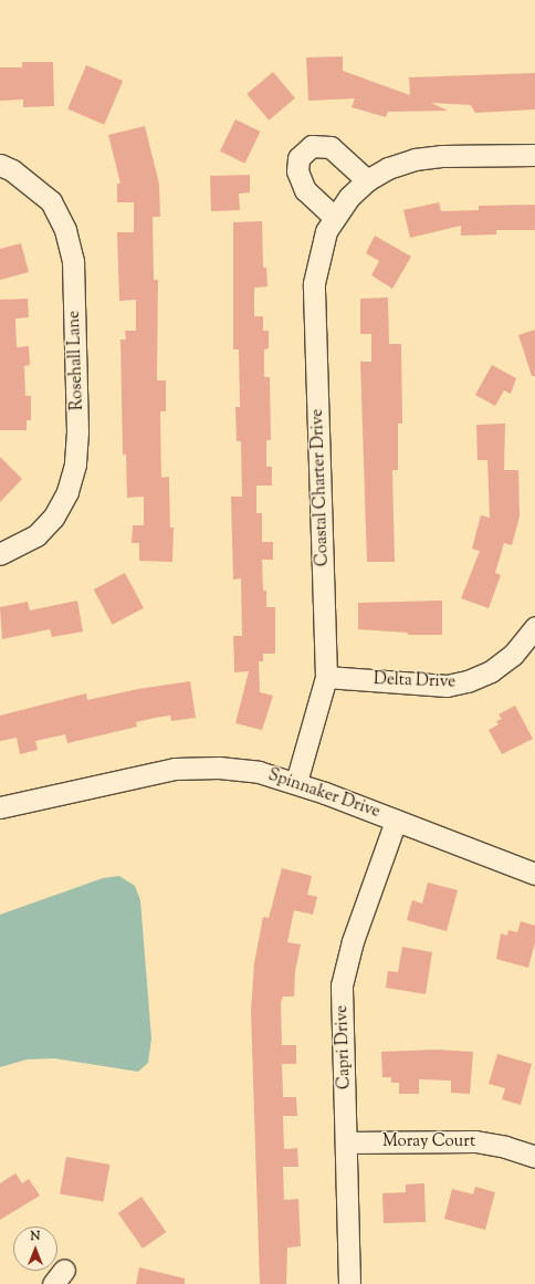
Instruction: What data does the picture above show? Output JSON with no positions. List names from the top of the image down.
{
  "streets": {
    "street": [
      "Rosehall Lane",
      "Coastal Charter Drive",
      "Delta Drive",
      "Spinnaker Drive",
      "Capri Drive",
      "Moray Court"
    ]
  },
  "crossings": [
    ["Coastal Charter Drive", "Delta Drive"],
    ["Coastal Charter Drive", "Spinnaker Drive"],
    ["Spinnaker Drive", "Capri Drive"],
    ["Capri Drive", "Moray Court"]
  ],
  "north": "top"
}
